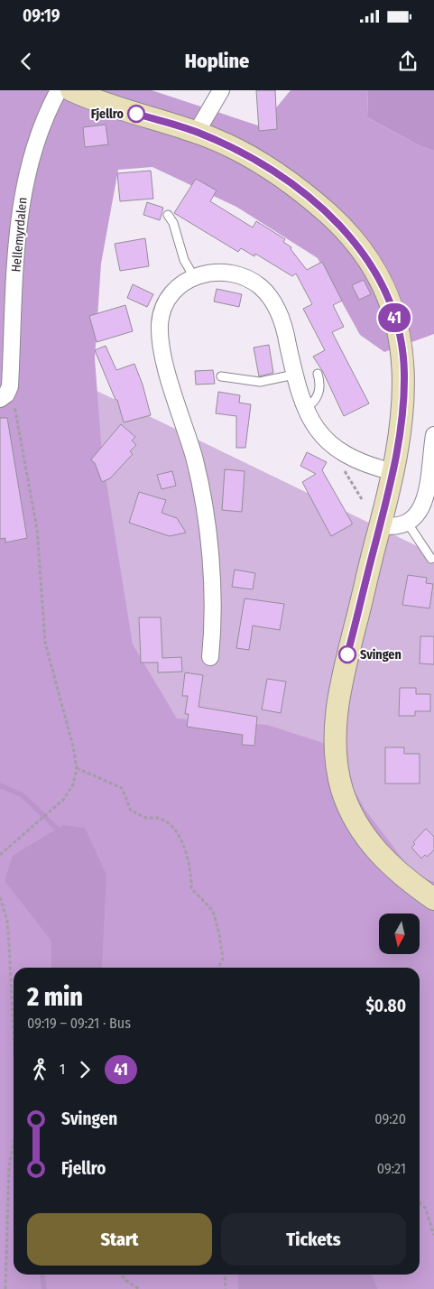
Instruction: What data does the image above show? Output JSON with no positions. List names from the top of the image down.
{
  "streets": {
    "street": ["Hellemyrdalen"]
  },
  "places": ["Fjellro", "Svingen"],
  "lines": ["bus line 41"],
  "north": "bottom",
  "page": {
    "status": "09:19",
    "header": "Hopline",
    "on_map": "41",
    "heading": ["2 min", "09:19 – 09:21 · Bus", "$0.80"],
    "legs": ["1", "41"],
    "list": [
      {
        "name": "Svingen",
        "value": "09:20"
      },
      {
        "name": "Fjellro",
        "value": "09:21"
      }
    ],
    "buttons": ["Start", "Tickets"]
  }
}
